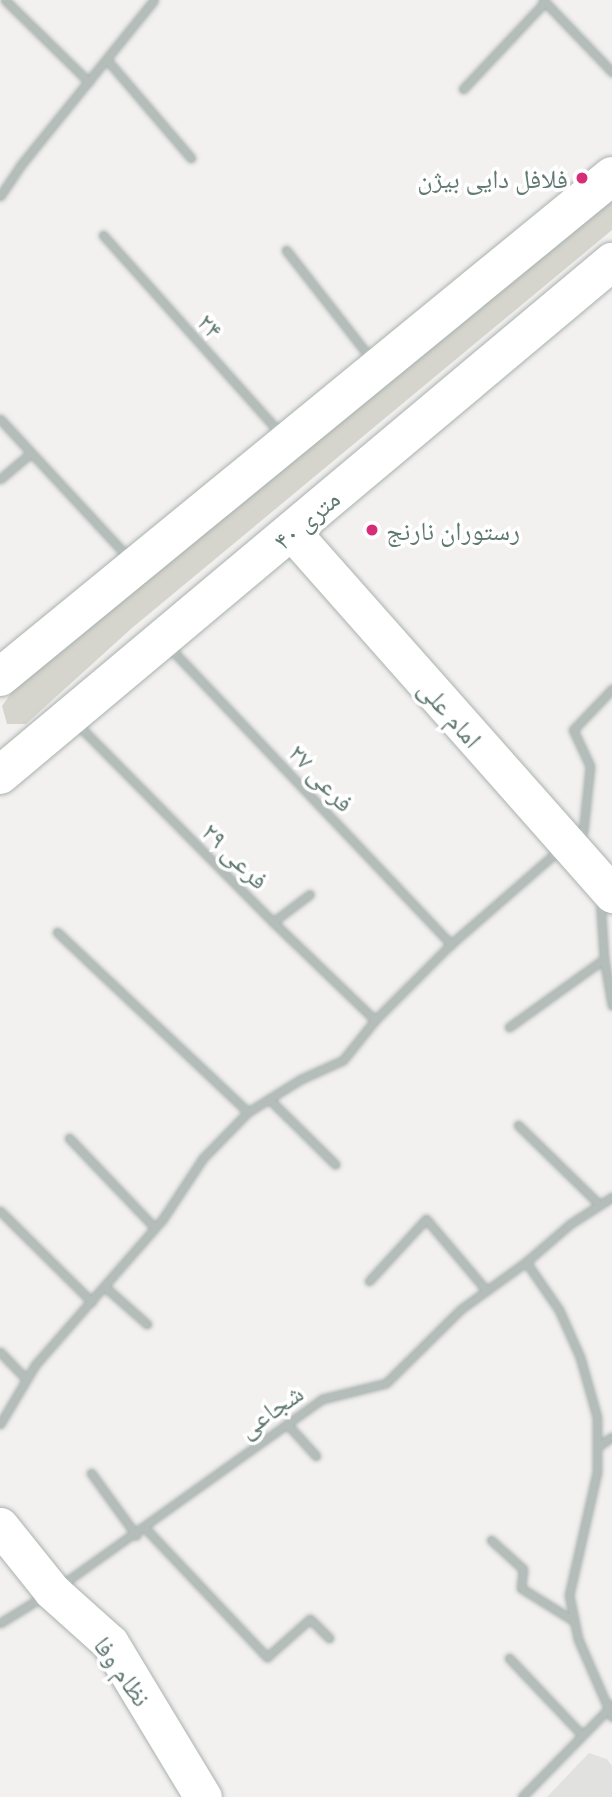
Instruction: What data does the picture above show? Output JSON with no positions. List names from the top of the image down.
{
  "streets": {
    "main road": ["۴۰ متری", "امام علی", "نظام وفا"],
    "street": [
      "۲۴",
      "فرعی ۲۷",
      "فرعی ۲۹",
      "شجاعی"
    ]
  },
  "crossings": [
    ["۴۰ متری", "امام علی"],
    ["۴۰ متری", "فرعی ۲۷"],
    ["۴۰ متری", "فرعی ۲۹"],
    ["شجاعی", "نظام وفا"]
  ],
  "places": ["فلافل دایی بیژن", "رستوران نارنج"]
}
